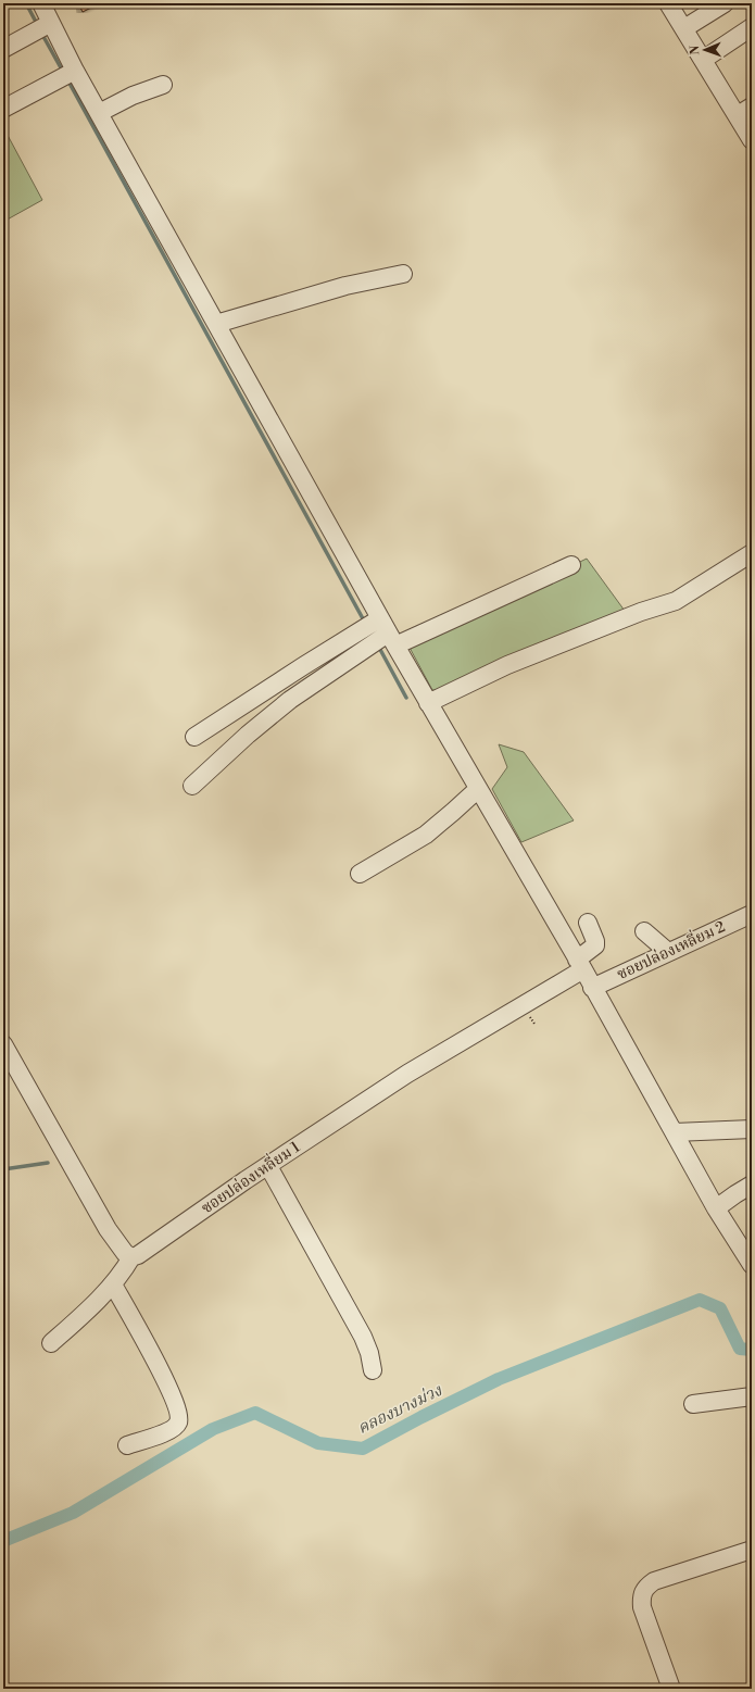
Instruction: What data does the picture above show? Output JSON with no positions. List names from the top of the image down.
{
  "streets": {
    "street": ["ซอยปล่องเหลี่ยม 2", "ซอยปล่องเหลี่ยม 1"]
  },
  "water": ["คลองบางม่วง"],
  "north": "left"
}
